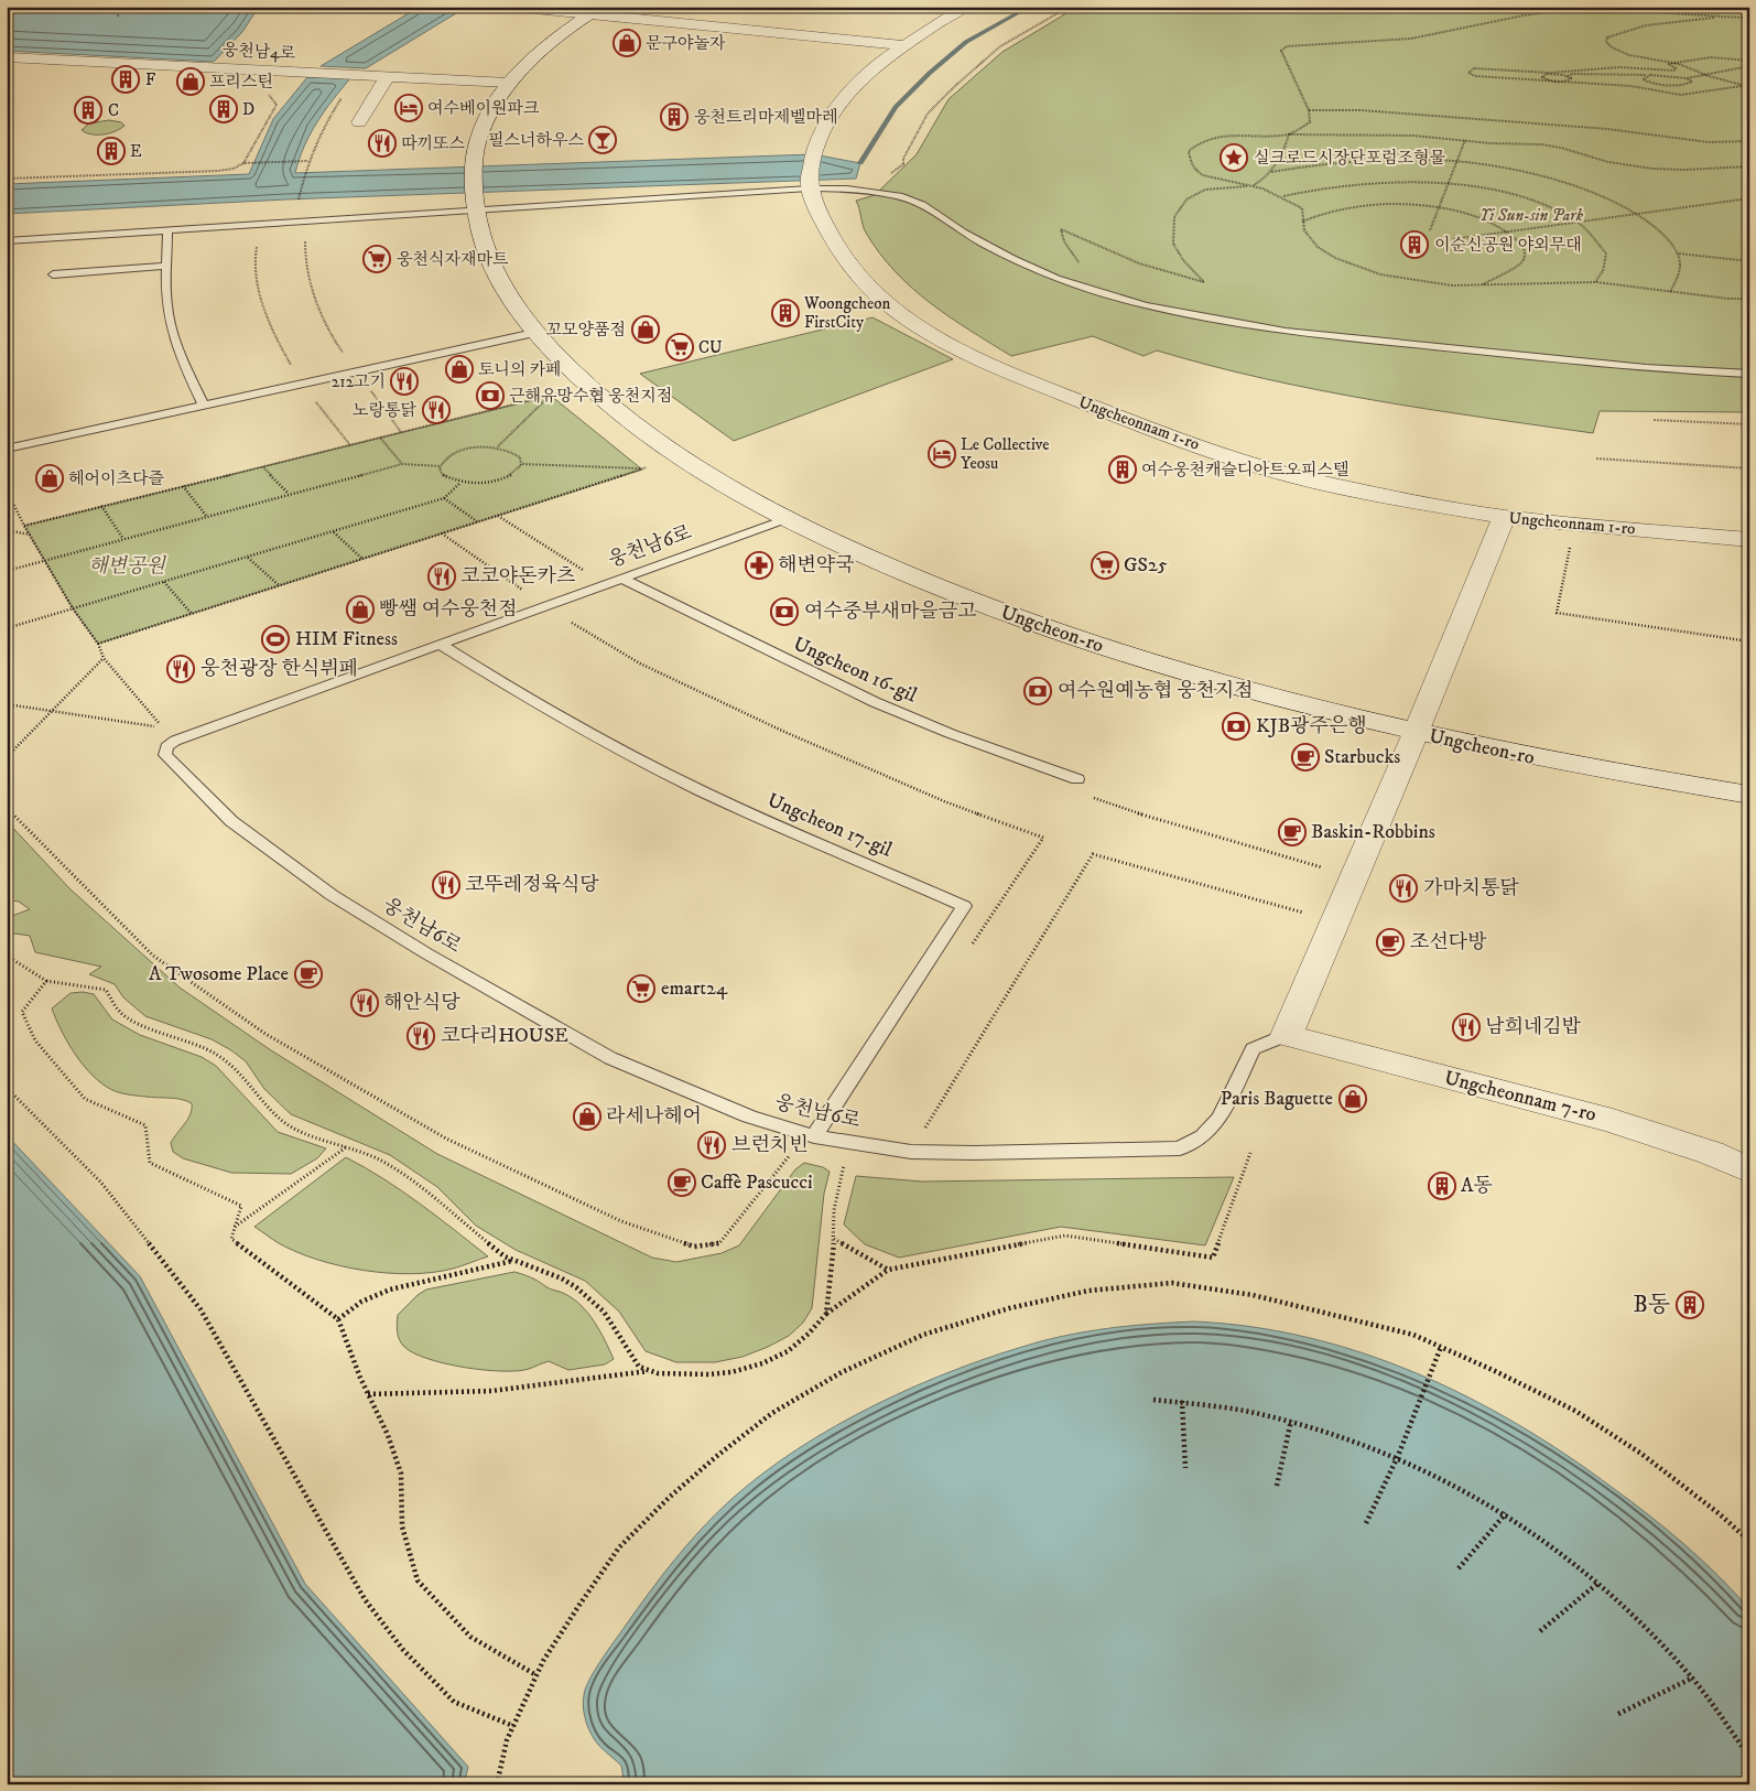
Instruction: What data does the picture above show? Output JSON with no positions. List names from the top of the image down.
{
  "streets": {
    "street": [
      "웅천남4로",
      "Ungcheonnam 1-ro",
      "Ungcheon-ro",
      "Ungcheonnam 7-ro"
    ],
    "lane": ["웅천남6로", "Ungcheon 16-gil", "Ungcheon 17-gil"]
  },
  "crossings": [
    ["웅천남4로", "Ungcheon-ro"],
    ["웅천남6로", "Ungcheon-ro"],
    ["웅천남6로", "Ungcheon 16-gil"],
    ["웅천남6로", "Ungcheon 17-gil"],
    ["웅천남6로", "Ungcheonnam 7-ro"]
  ],
  "parks": ["Yi Sun-sin Park", "해변공원"],
  "places": {
    "shop": [
      "문구야놀자",
      "프리스틴",
      "꼬모양품점",
      "토니의 카페",
      "헤어이츠다즐",
      "빵쌤 여수웅천점",
      "Paris Baguette",
      "라세나헤어"
    ],
    "building": [
      "F",
      "D",
      "C",
      "웅천트리마제벨마레",
      "E",
      "이순신공원 야외무대",
      "Woongcheon FirstCity",
      "여수웅천캐슬디아트오피스텔",
      "A동",
      "B동"
    ],
    "hotel": ["여수베이원파크", "Le Collective Yeosu"],
    "bar": ["필스너하우스"],
    "restaurant": [
      "따끼또스",
      "212고기",
      "노랑통닭",
      "코코야돈카츠",
      "웅천광장 한식뷔페",
      "코뚜레정육식당",
      "가마치통닭",
      "해안식당",
      "남희네김밥",
      "코다리HOUSE",
      "브런치빈"
    ],
    "place": ["실크로드시장단포럼조형물"],
    "supermarket": [
      "웅천식자재마트",
      "CU",
      "GS25",
      "emart24"
    ],
    "bank": [
      "근해유망수협 웅천지점",
      "여수중부새마을금고",
      "여수원예농협 웅천지점",
      "KJB광주은행"
    ],
    "pharmacy": ["해변약국"],
    "sports": ["HIM Fitness"],
    "cafe": [
      "Starbucks",
      "Baskin-Robbins",
      "조선다방",
      "A Twosome Place",
      "Caffè Pascucci"
    ]
  }
}
